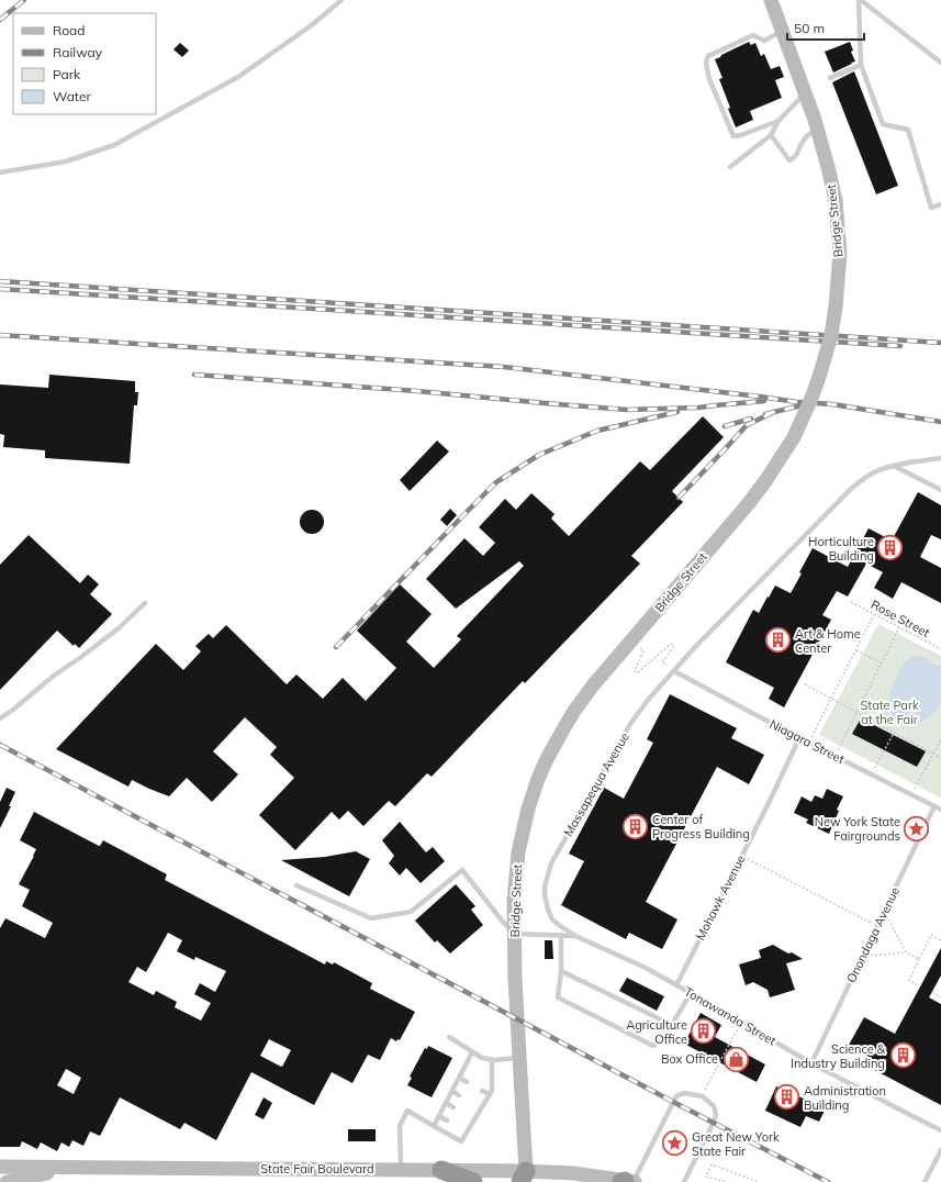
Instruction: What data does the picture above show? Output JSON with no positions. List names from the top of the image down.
{
  "streets": {
    "main road": ["Bridge Street", "State Fair Boulevard"],
    "lane": [
      "Niagara Street",
      "Massapequa Avenue",
      "Mohawk Avenue",
      "Onondaga Avenue",
      "Tonawanda Street"
    ],
    "path": ["Rose Street"]
  },
  "crossings": [
    ["Bridge Street", "State Fair Boulevard"],
    ["Niagara Street", "Massapequa Avenue"],
    ["Niagara Street", "Mohawk Avenue"],
    ["Niagara Street", "Onondaga Avenue"],
    ["Massapequa Avenue", "Tonawanda Street"],
    ["Mohawk Avenue", "Tonawanda Street"],
    ["Onondaga Avenue", "Tonawanda Street"]
  ],
  "parks": ["State Park at the Fair"],
  "places": {
    "building": [
      "Horticulture Building",
      "Art & Home Center",
      "Center of Progress Building",
      "Agriculture Office",
      "Science & Industry Building",
      "Administration Building"
    ],
    "place": ["New York State Fairgrounds", "Great New York State Fair"],
    "shop": ["Box Office"]
  },
  "legend": [
    "Road",
    "Railway",
    "Park",
    "Water"
  ],
  "scale_bar": "50 m"
}
